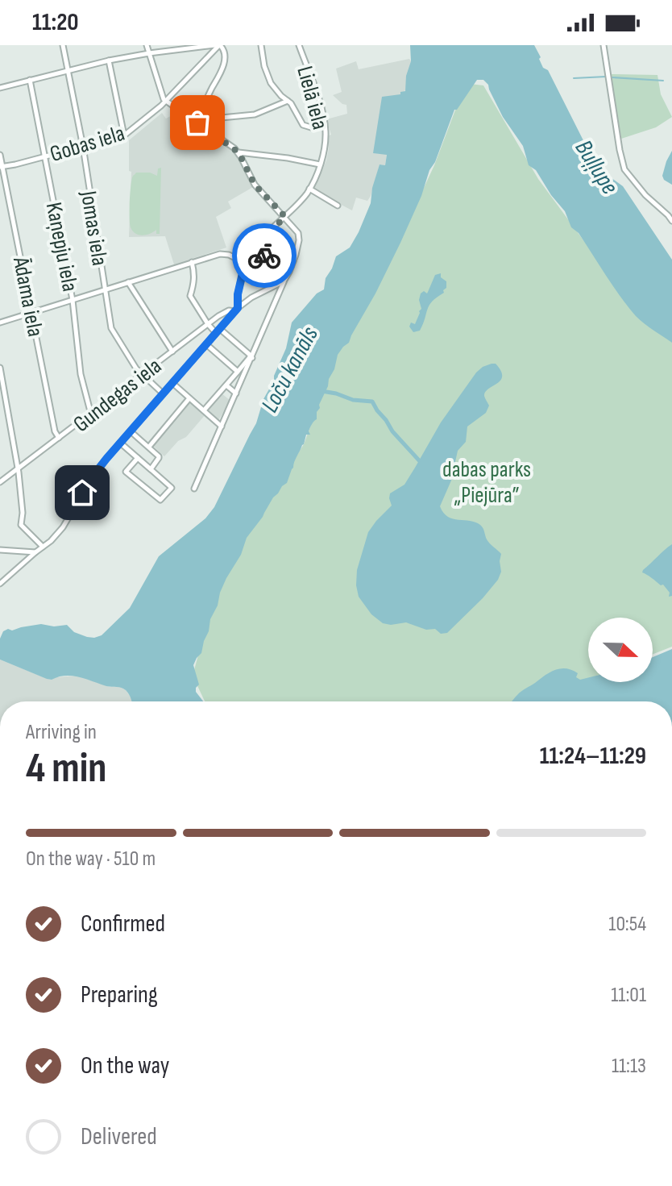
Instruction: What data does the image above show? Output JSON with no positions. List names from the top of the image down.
{
  "streets": {
    "street": [
      "Lielā iela",
      "Gobas iela",
      "Jomas iela",
      "Kaņepju iela",
      "Ādama iela",
      "Gundegas iela"
    ]
  },
  "crossings": [
    ["Gobas iela", "Jomas iela"],
    ["Gobas iela", "Kaņepju iela"],
    ["Gobas iela", "Ādama iela"],
    ["Jomas iela", "Gundegas iela"],
    ["Kaņepju iela", "Gundegas iela"],
    ["Ādama iela", "Gundegas iela"]
  ],
  "water": ["Buļļupe", "Loču kanāls"],
  "parks": ["dabas parks „Piejūra”"],
  "north": "right",
  "page": {
    "status": "11:20",
    "heading": ["4 min", "Arriving in", "11:24–11:29"],
    "bar": "On the way · 510 m",
    "list": [
      ["Confirmed", "10:54"],
      ["Preparing", "11:01"],
      ["On the way", "11:13"],
      "Delivered"
    ]
  }
}
